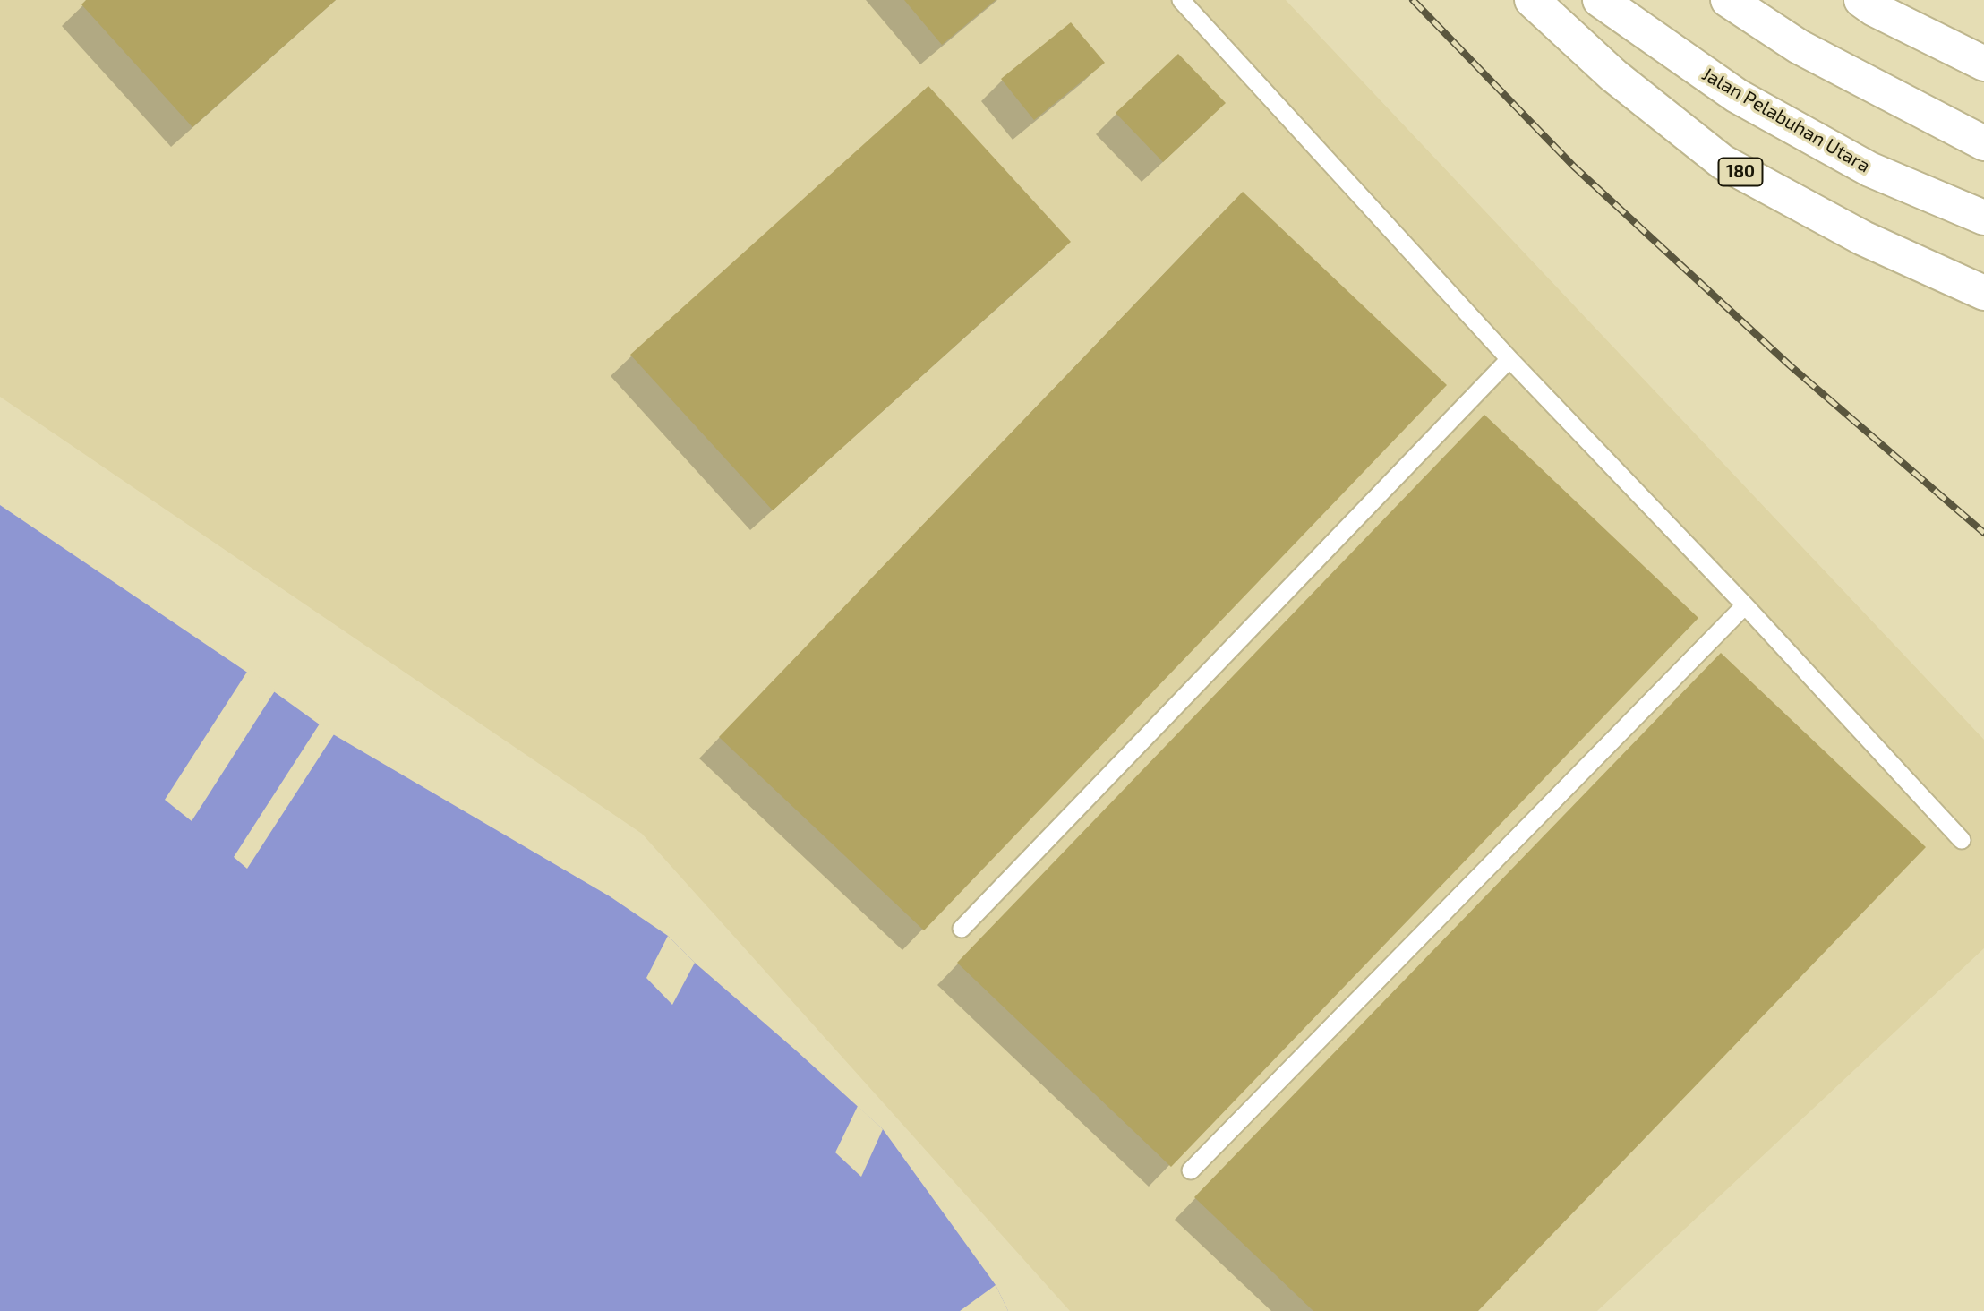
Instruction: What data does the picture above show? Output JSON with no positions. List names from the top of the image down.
{
  "streets": {
    "main road": ["Jalan Pelabuhan Utara", "180"]
  }
}
